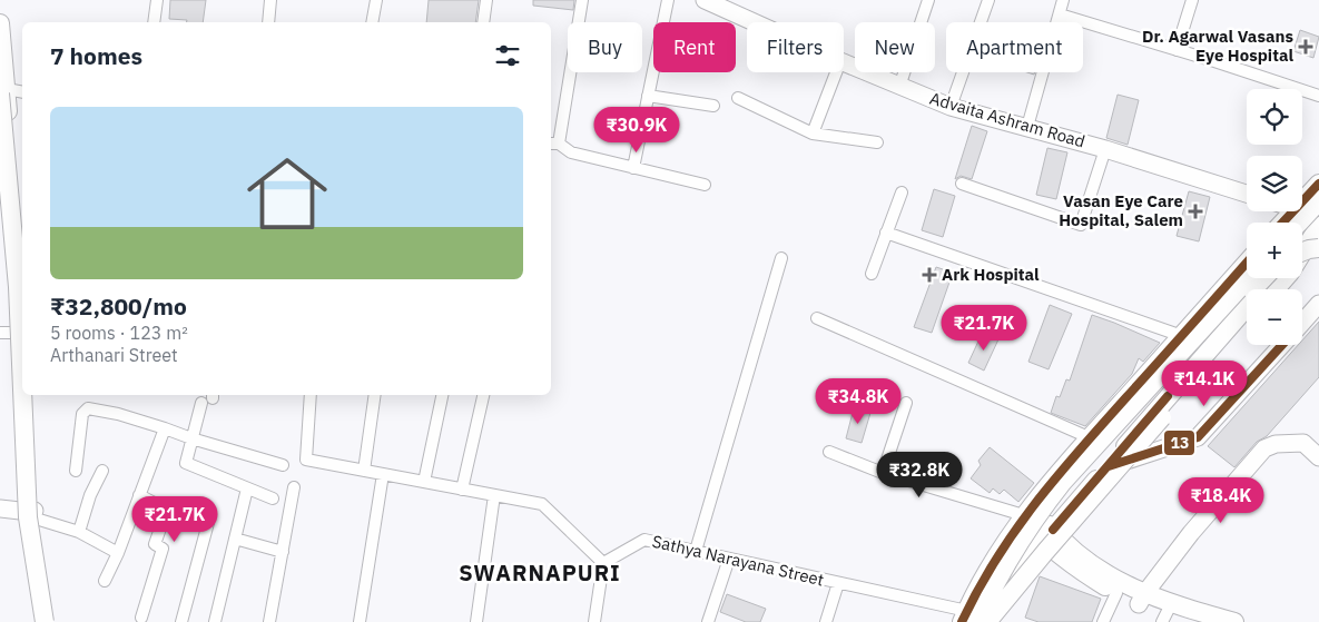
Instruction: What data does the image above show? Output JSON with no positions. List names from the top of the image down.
{
  "streets": {
    "street": ["Advaita Ashram Road", "Sathya Narayana Street"]
  },
  "districts": ["SWARNAPURI"],
  "places": {
    "health": ["Dr. Agarwal Vasans Eye Hospital", "Vasan Eye Care Hospital, Salem", "Ark Hospital"]
  },
  "lines": ["transit line 13"],
  "page": {
    "chip": [
      "Buy",
      "Rent",
      "Filters",
      "New",
      "Apartment"
    ],
    "heading": "7 homes",
    "map_buttons": ["+", "−"],
    "list": [
      {
        "name": "₹32,800/mo",
        "note": "5 rooms · 123 m² · Arthanari Street"
      }
    ],
    "price": [
      "₹30.9K",
      "₹21.7K",
      "₹14.1K",
      "₹34.8K",
      "₹32.8K",
      "₹18.4K",
      "₹21.7K"
    ]
  }
}
